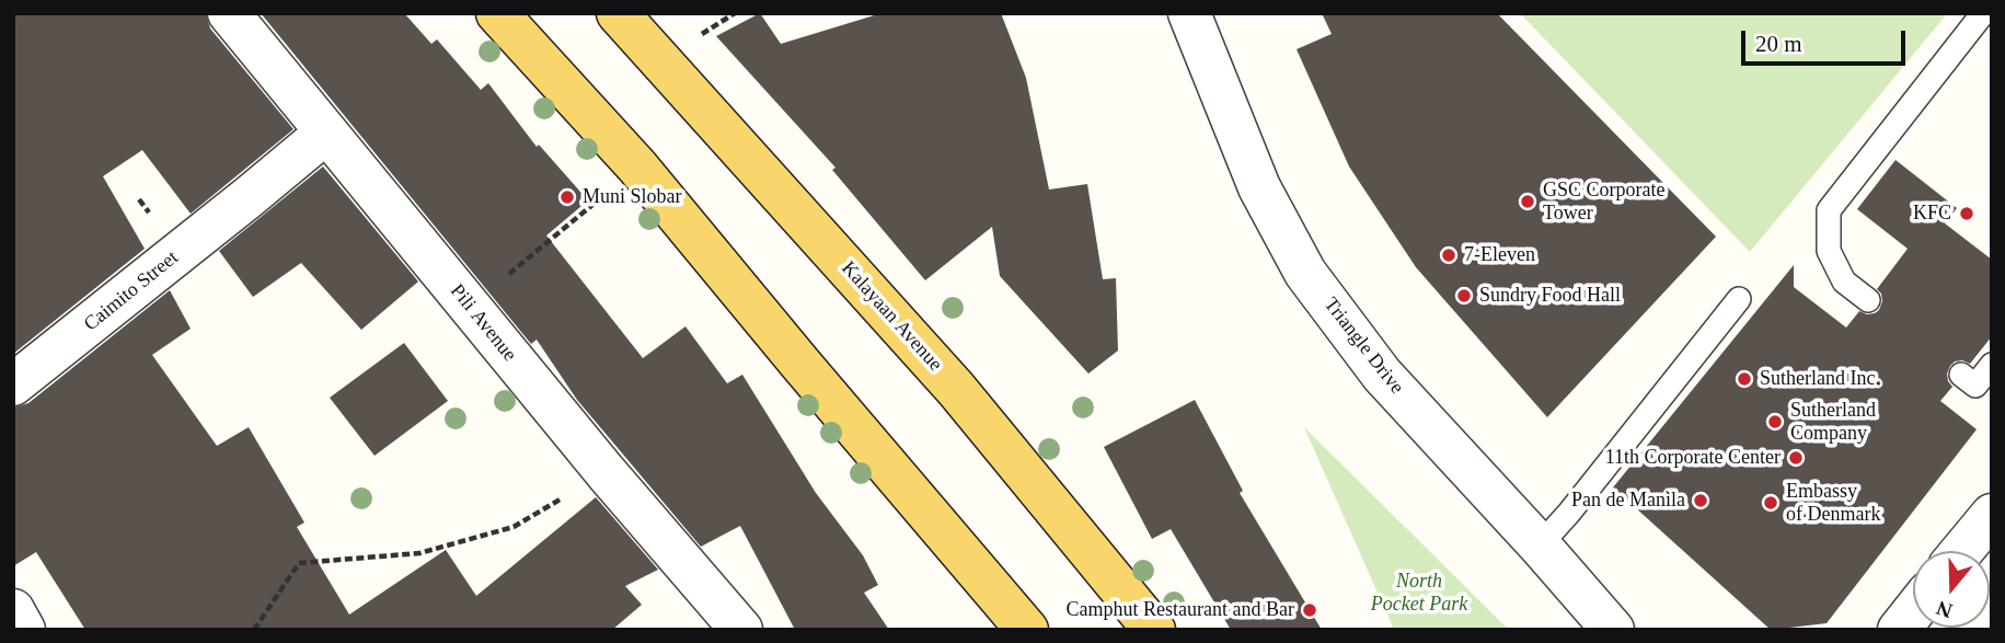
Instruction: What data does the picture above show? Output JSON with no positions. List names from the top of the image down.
{
  "streets": {
    "main road": ["Kalayaan Avenue"],
    "street": ["Caimito Street", "Pili Avenue", "Triangle Drive"]
  },
  "crossings": [
    ["Caimito Street", "Pili Avenue"]
  ],
  "parks": ["North Pocket Park"],
  "places": [
    "Muni Slobar",
    "GSC Corporate Tower",
    "KFC",
    "7-Eleven",
    "Sundry Food Hall",
    "Sutherland Inc.",
    "Sutherland Company",
    "11th Corporate Center",
    "Pan de Manila",
    "Embassy of Denmark",
    "Camphut Restaurant and Bar"
  ],
  "scale_bar": "20 m",
  "north": "bottom"
}
